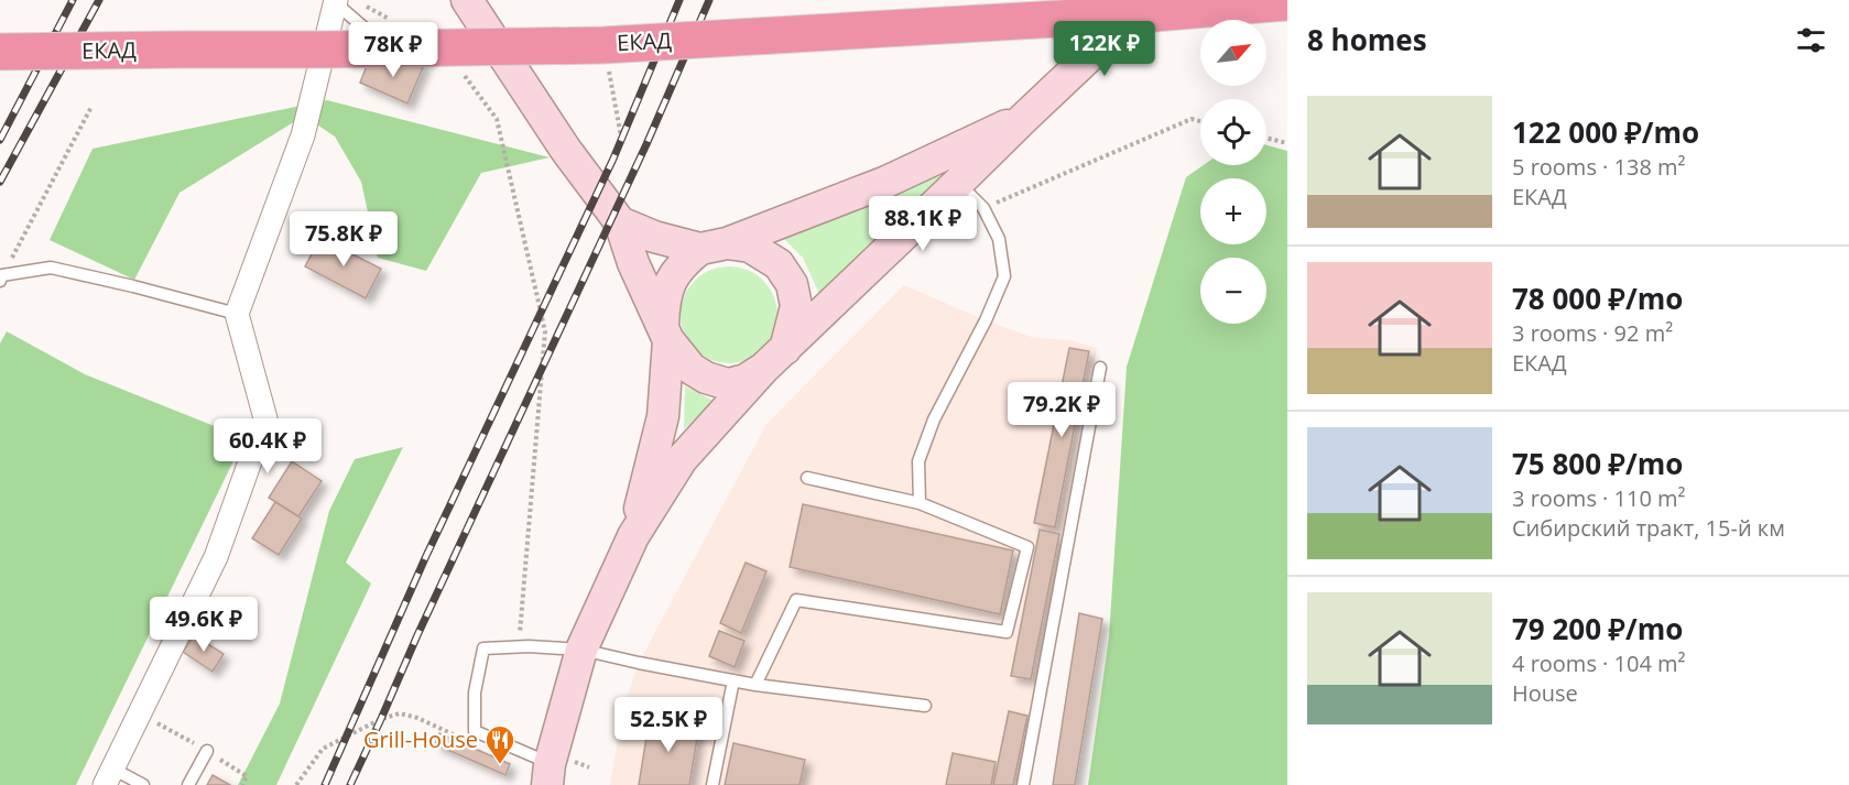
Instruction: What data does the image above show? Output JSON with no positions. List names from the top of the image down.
{
  "streets": {
    "highway": ["ЕКАД"]
  },
  "places": {
    "restaurant": ["Grill-House"]
  },
  "north": "top right",
  "page": {
    "heading": "8 homes",
    "map_buttons": ["+", "−"],
    "price": [
      "122K ₽",
      "78K ₽",
      "88.1K ₽",
      "75.8K ₽",
      "79.2K ₽",
      "60.4K ₽",
      "49.6K ₽",
      "52.5K ₽"
    ],
    "list": [
      {
        "name": "122 000 ₽/mo",
        "note": "5 rooms · 138 m² · ЕКАД"
      },
      {
        "name": "78 000 ₽/mo",
        "note": "3 rooms · 92 m² · ЕКАД"
      },
      {
        "name": "75 800 ₽/mo",
        "note": "3 rooms · 110 m² · Сибирский тракт, 15-й км"
      },
      {
        "name": "79 200 ₽/mo",
        "note": "4 rooms · 104 m² · House"
      }
    ]
  }
}
